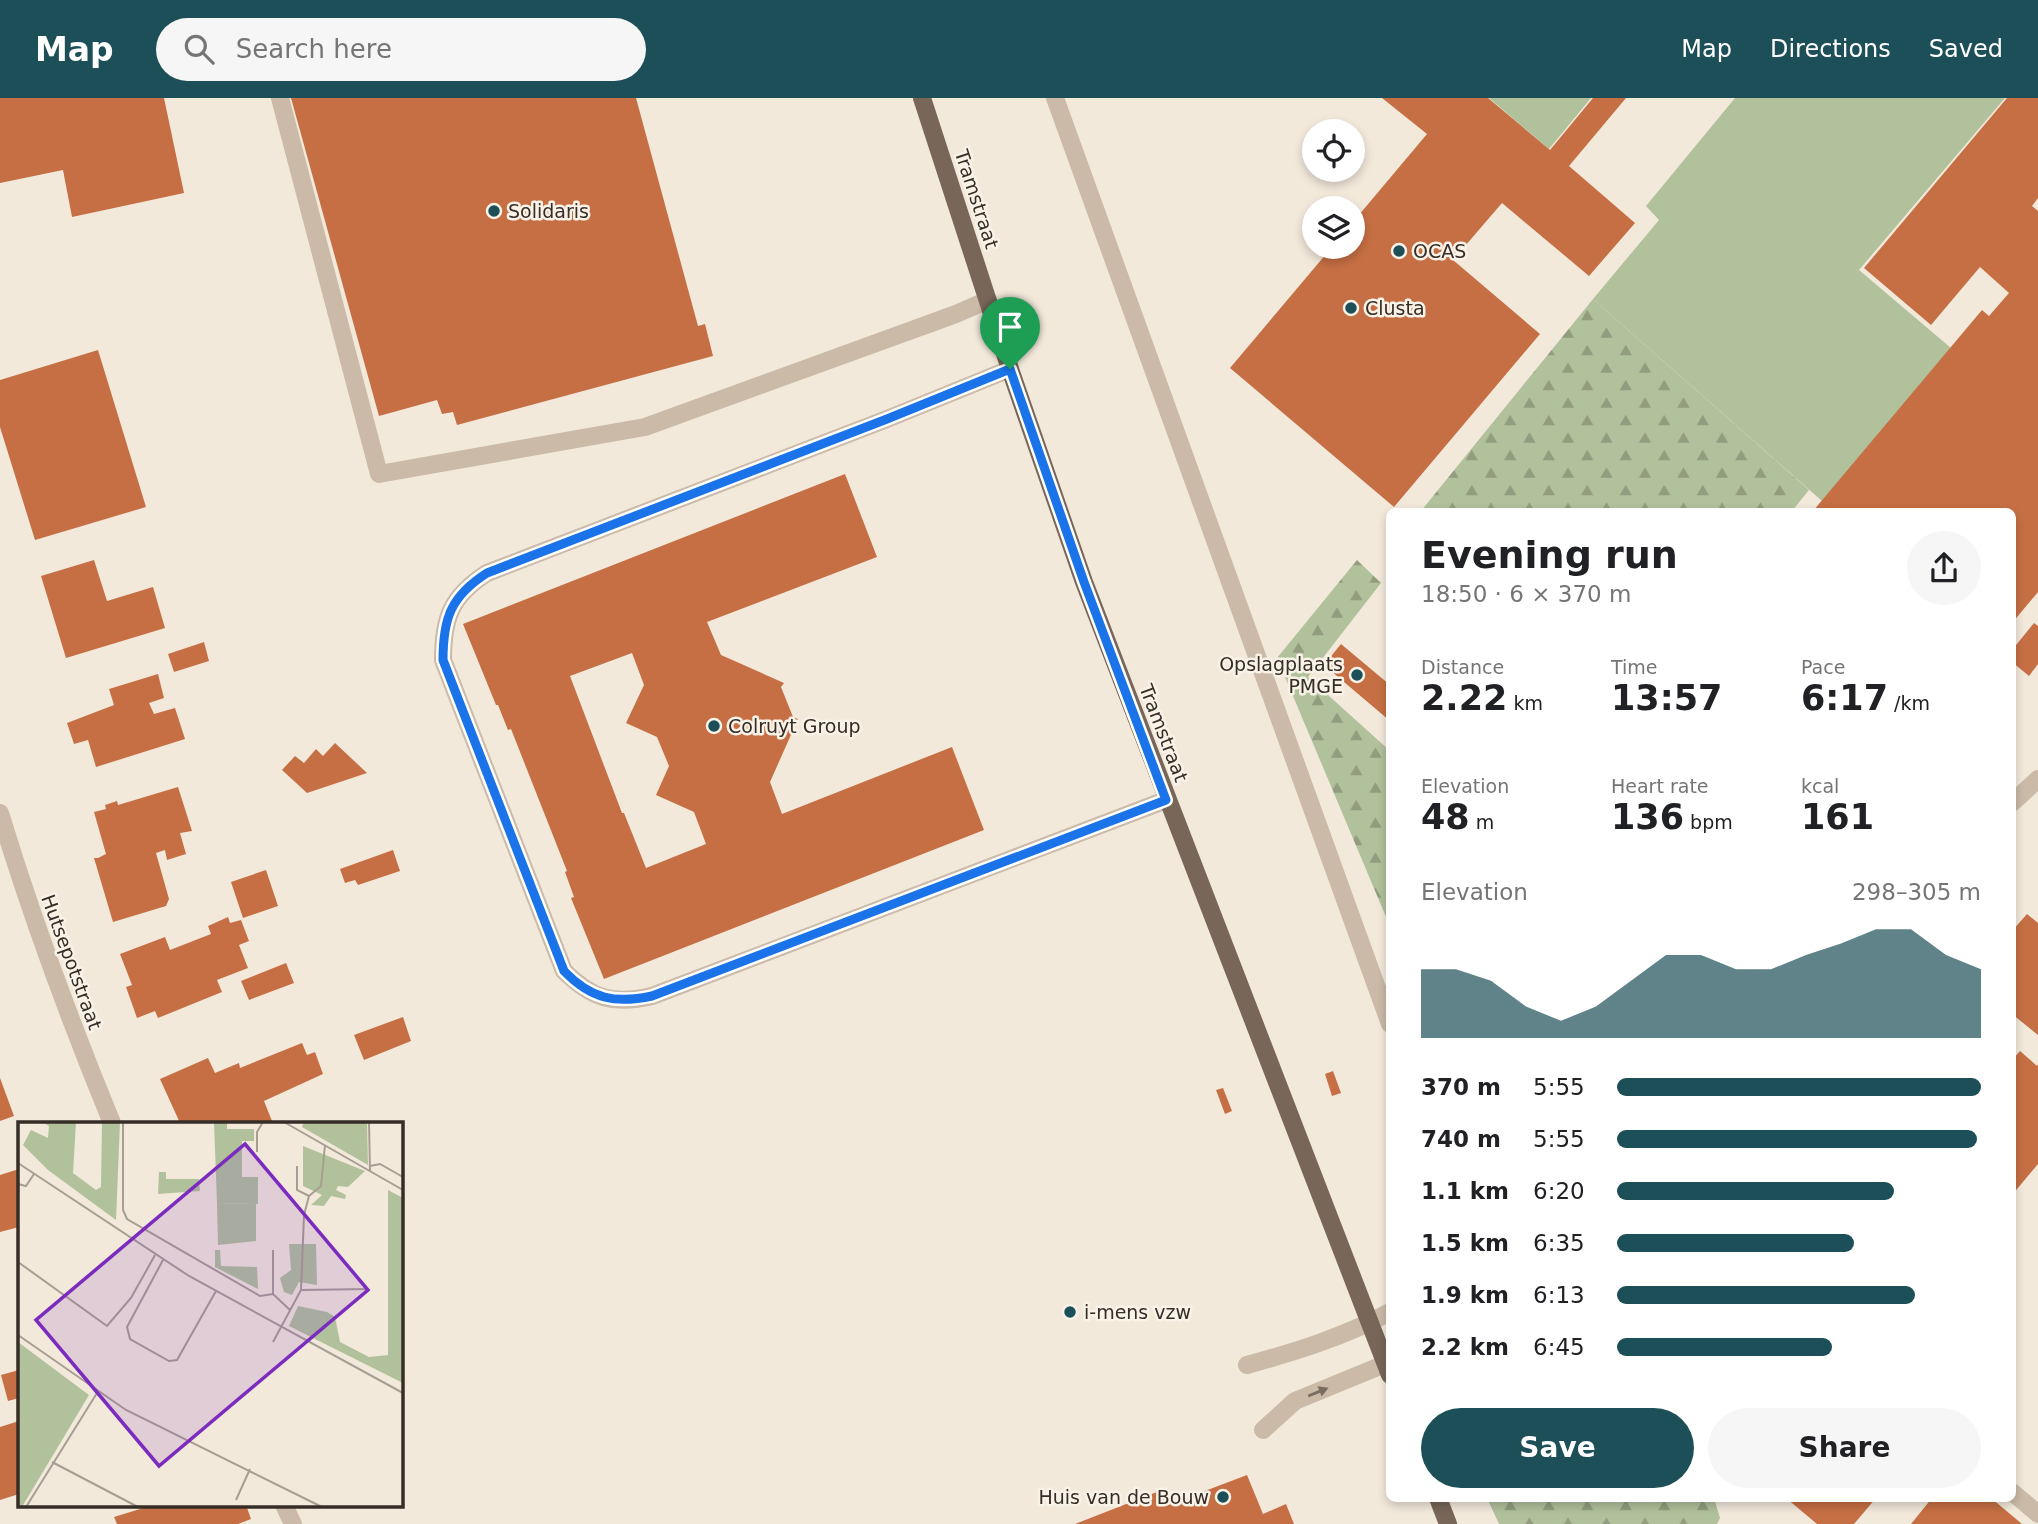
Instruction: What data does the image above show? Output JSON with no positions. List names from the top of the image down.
{
  "streets": {
    "main road": ["Tramstraat"],
    "street": ["Hutsepotstraat"]
  },
  "places": [
    "Solidaris",
    "OCAS",
    "Clusta",
    "Opslagplaats PMGE",
    "Colruyt Group",
    "i-mens vzw",
    "Huis van de Bouw"
  ],
  "page": {
    "header": "Map",
    "search": "Search here",
    "nav": ["Map", "Directions", "Saved"],
    "heading": ["Evening run", "18:50 · 6 × 370 m"],
    "stats": [
      ["Distance", "2.22 km"],
      ["Time", "13:57"],
      ["Pace", "6:17 /km"],
      ["Elevation", "48 m"],
      ["Heart rate", "136 bpm"],
      ["kcal", "161"]
    ],
    "chart": ["Elevation", "298–305 m"],
    "list": [
      {
        "name": "370 m",
        "note": "5:55"
      },
      {
        "name": "740 m",
        "note": "5:55"
      },
      {
        "name": "1.1 km",
        "note": "6:20"
      },
      {
        "name": "1.5 km",
        "note": "6:35"
      },
      {
        "name": "1.9 km",
        "note": "6:13"
      },
      {
        "name": "2.2 km",
        "note": "6:45"
      }
    ],
    "buttons": ["Save", "Share"]
  }
}
